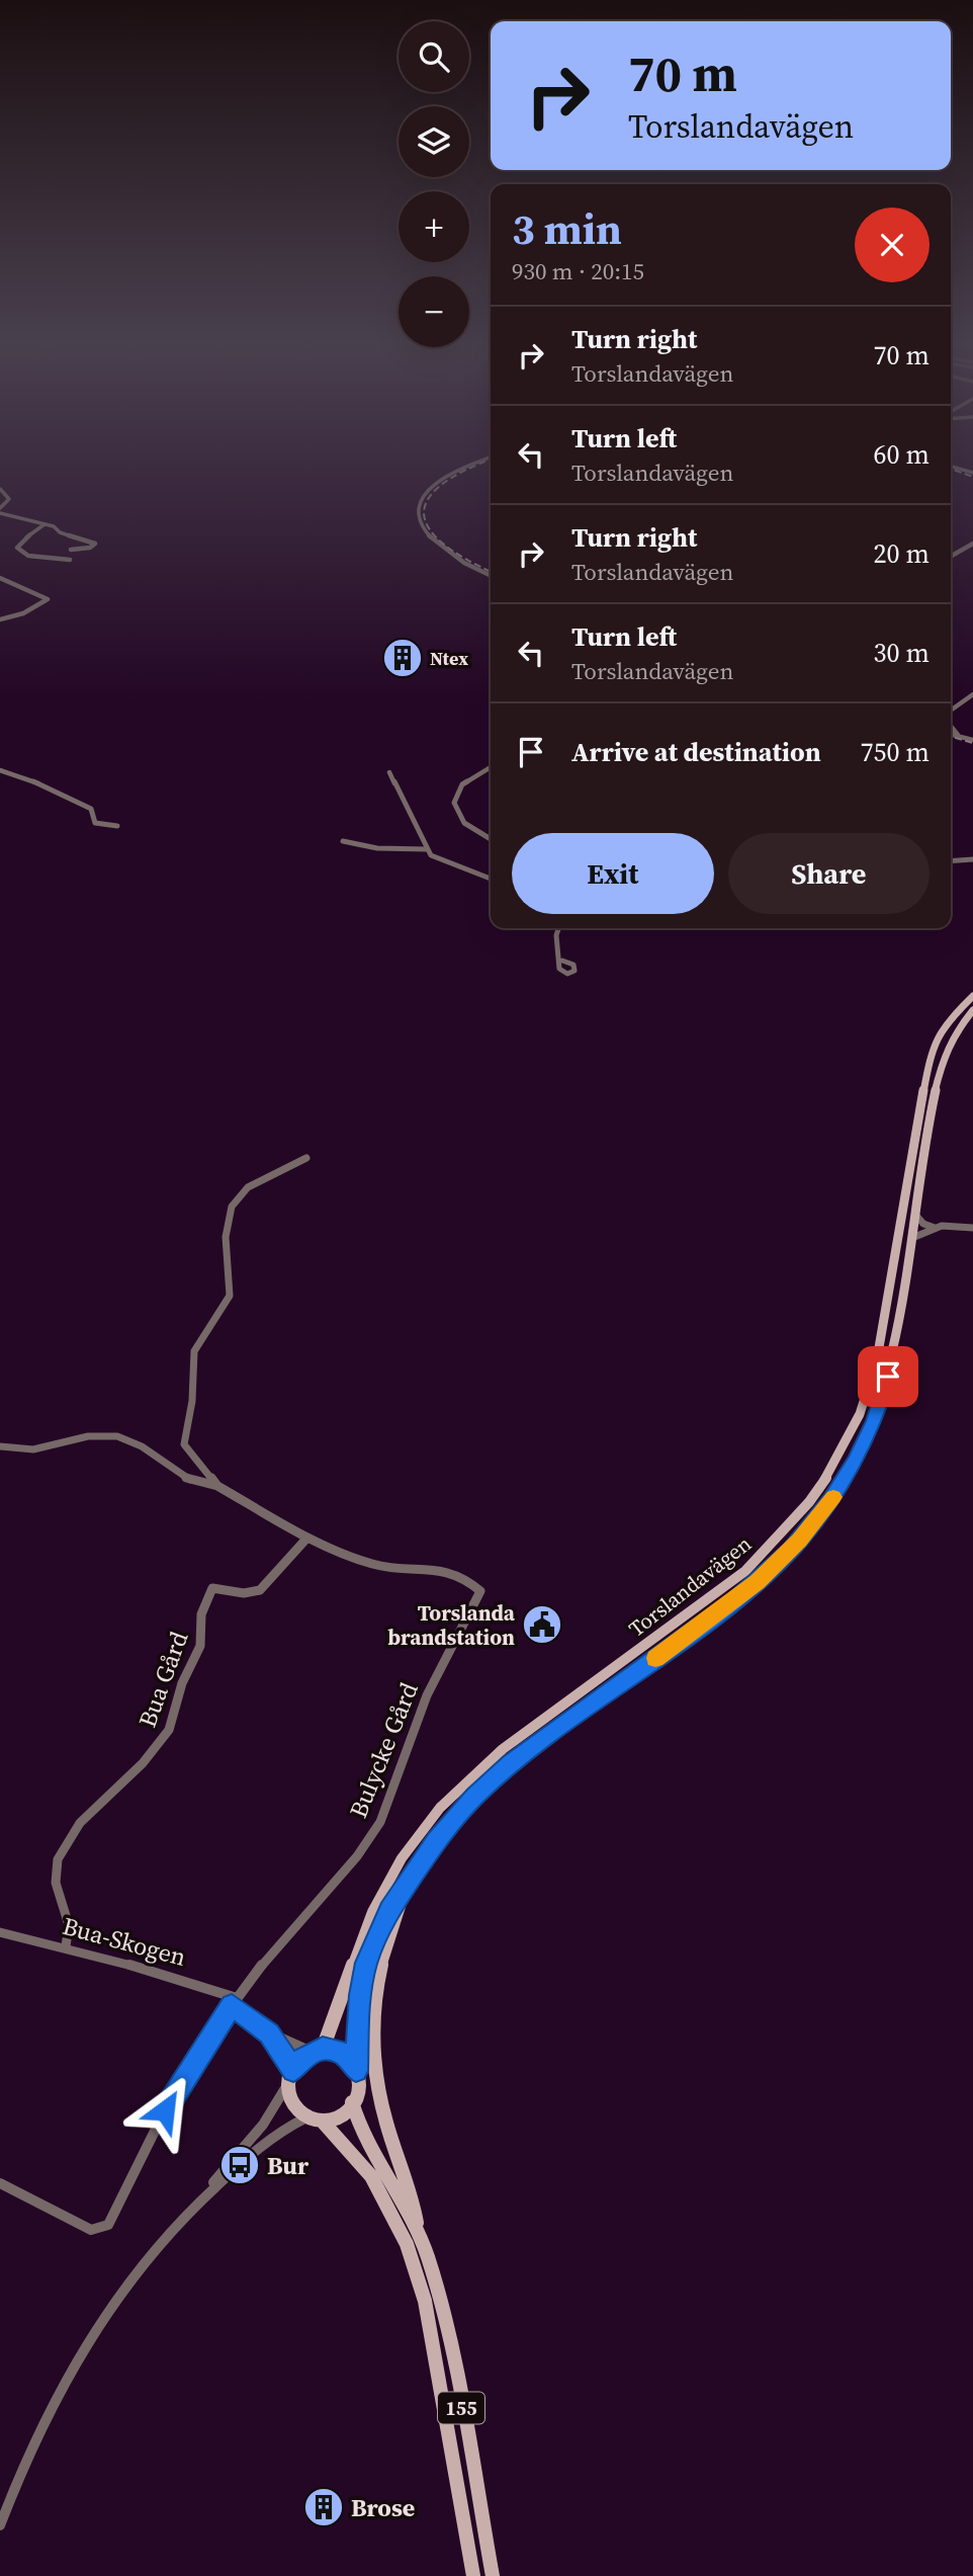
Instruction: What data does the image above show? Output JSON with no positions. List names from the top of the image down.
{
  "streets": {
    "main road": ["Torslandavägen", "155"],
    "street": ["Bua Gård", "Bulycke Gård", "Bua-Skogen"]
  },
  "crossings": [
    ["Torslandavägen", "155"],
    ["Bua Gård", "Bulycke Gård"],
    ["Bua Gård", "Bua-Skogen"],
    ["Bulycke Gård", "Bua-Skogen"]
  ],
  "places": {
    "building": ["Ntex", "Brose"],
    "public building": ["Torslanda brandstation"],
    "bus stop": ["Bur"]
  },
  "page": {
    "map_buttons": ["+", "−"],
    "turn": ["70 m", "Torslandavägen"],
    "heading": ["3 min", "930 m · 20:15"],
    "list": [
      {
        "name": "Turn right",
        "note": "Torslandavägen",
        "value": "70 m"
      },
      {
        "name": "Turn left",
        "note": "Torslandavägen",
        "value": "60 m"
      },
      {
        "name": "Turn right",
        "note": "Torslandavägen",
        "value": "20 m"
      },
      {
        "name": "Turn left",
        "note": "Torslandavägen",
        "value": "30 m"
      },
      {
        "name": "Arrive at destination",
        "value": "750 m"
      }
    ],
    "buttons": ["Exit", "Share"]
  }
}
